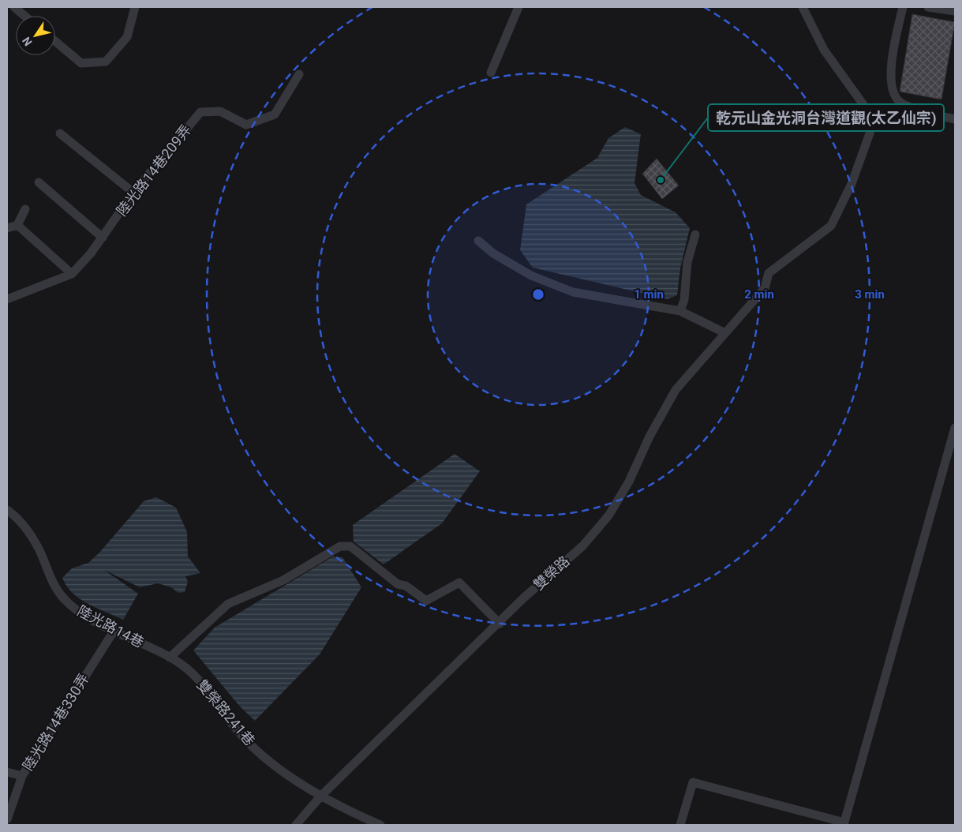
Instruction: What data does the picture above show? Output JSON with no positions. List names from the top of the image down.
{
  "streets": {
    "street": [
      "陸光路14巷209弄",
      "雙榮路",
      "陸光路14巷",
      "雙榮路241巷",
      "陸光路14巷330弄"
    ]
  },
  "crossings": [
    ["雙榮路", "雙榮路241巷"],
    ["陸光路14巷", "雙榮路241巷"],
    ["陸光路14巷", "陸光路14巷330弄"]
  ],
  "places": ["乾元山金光洞台灣道觀(太乙仙宗)"],
  "north": "bottom left",
  "rings": ["1 min", "2 min", "3 min"]
}
